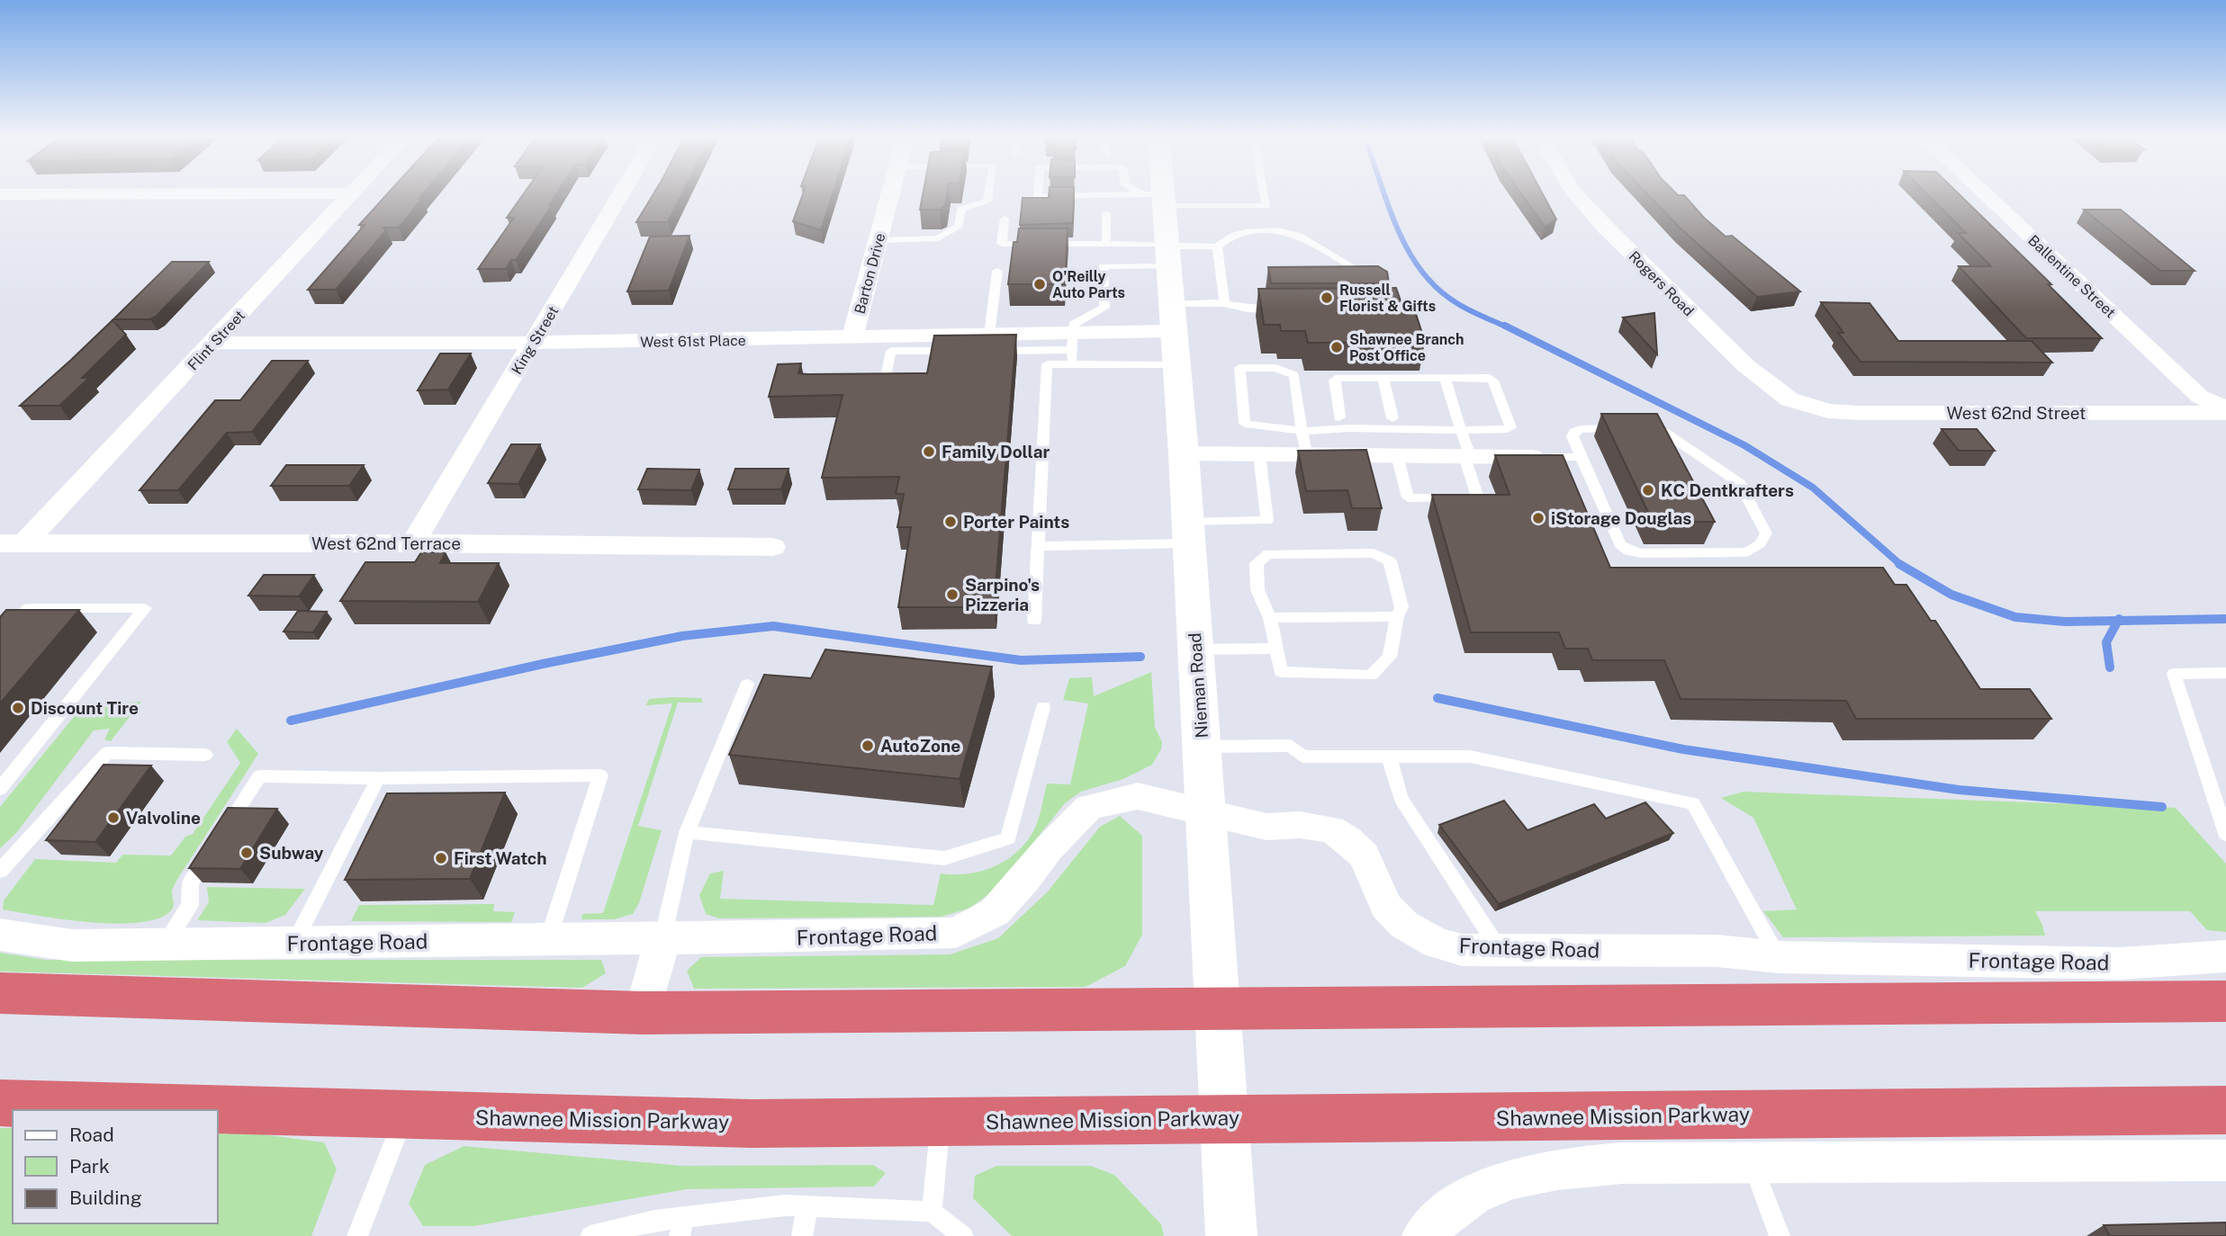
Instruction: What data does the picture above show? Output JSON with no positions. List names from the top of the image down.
{
  "streets": {
    "highway": ["Shawnee Mission Parkway"],
    "main road": ["Nieman Road"],
    "street": [
      "Barton Drive",
      "Ballentine Street",
      "Rogers Road",
      "Flint Street",
      "King Street",
      "West 61st Place",
      "West 62nd Street",
      "West 62nd Terrace",
      "Frontage Road"
    ]
  },
  "crossings": [
    ["Barton Drive", "West 61st Place"],
    ["Rogers Road", "West 62nd Street"],
    ["Flint Street", "West 61st Place"],
    ["Flint Street", "West 62nd Terrace"],
    ["King Street", "West 61st Place"],
    ["King Street", "West 62nd Terrace"],
    ["West 61st Place", "Nieman Road"],
    ["Nieman Road", "Frontage Road"],
    ["Nieman Road", "Shawnee Mission Parkway"]
  ],
  "places": [
    "O'Reilly Auto Parts",
    "Russell Florist & Gifts",
    "Shawnee Branch Post Office",
    "Family Dollar",
    "KC Dentkrafters",
    "iStorage Douglas",
    "Porter Paints",
    "Sarpino's Pizzeria",
    "Discount Tire",
    "AutoZone",
    "Valvoline",
    "Subway",
    "First Watch"
  ],
  "legend": ["Road", "Park", "Building"]
}
